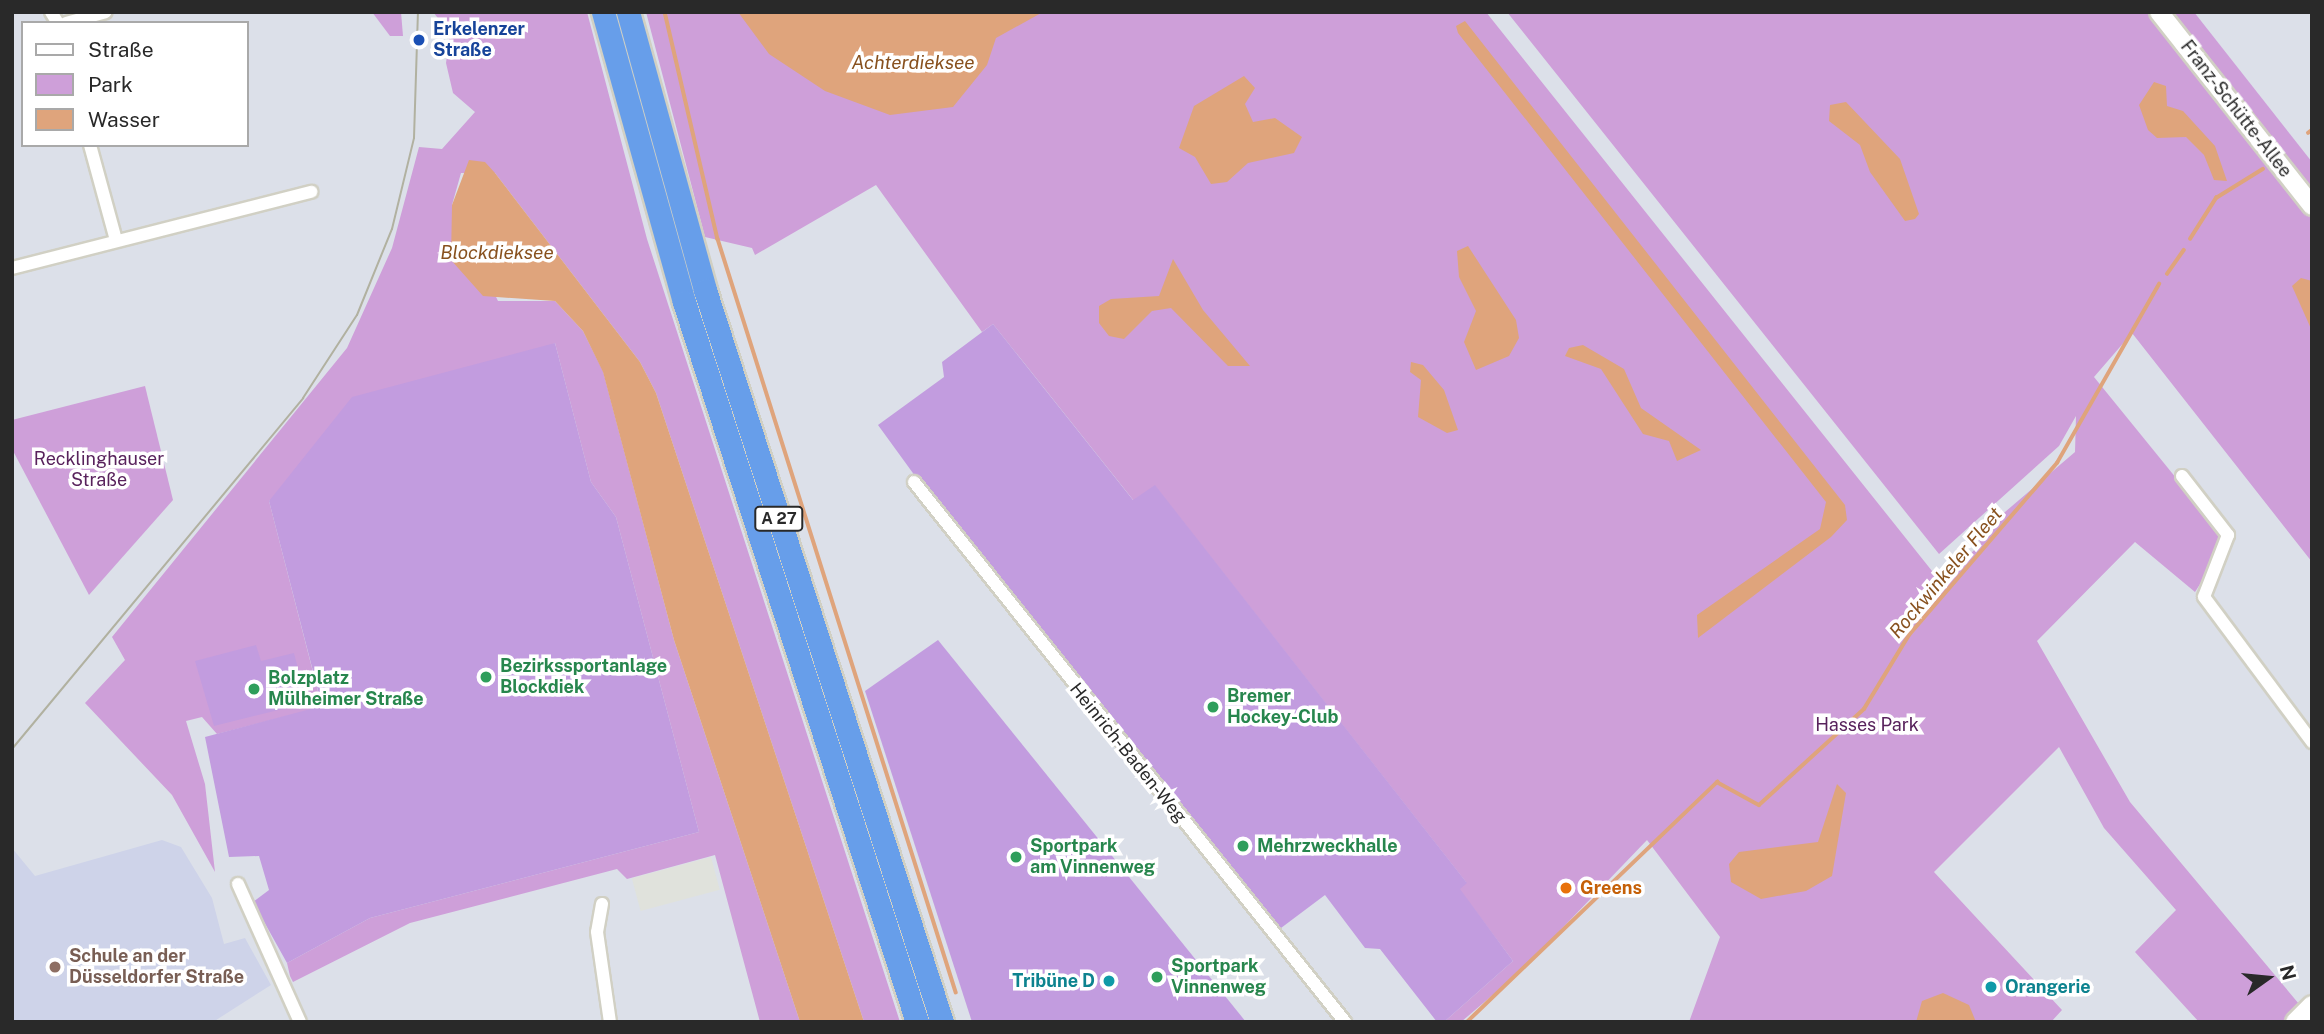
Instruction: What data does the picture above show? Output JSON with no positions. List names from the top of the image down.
{
  "streets": {
    "highway": ["A 27"],
    "main road": ["Franz-Schütte-Allee"],
    "street": ["Heinrich-Baden-Weg"]
  },
  "water": ["Achterdieksee", "Blockdieksee", "Rockwinkeler Fleet"],
  "parks": ["Recklinghauser Straße", "Hasses Park"],
  "places": [
    "Erkelenzer Straße",
    "Bezirkssportanlage Blockdiek",
    "Bolzplatz Mülheimer Straße",
    "Bremer Hockey-Club",
    "Mehrzweckhalle",
    "Sportpark am Vinnenweg",
    "Greens",
    "Schule an der Düsseldorfer Straße",
    "Sportpark Vinnenweg",
    "Tribüne D",
    "Orangerie"
  ],
  "legend": ["Straße", "Park", "Wasser"],
  "north": "right"
}
